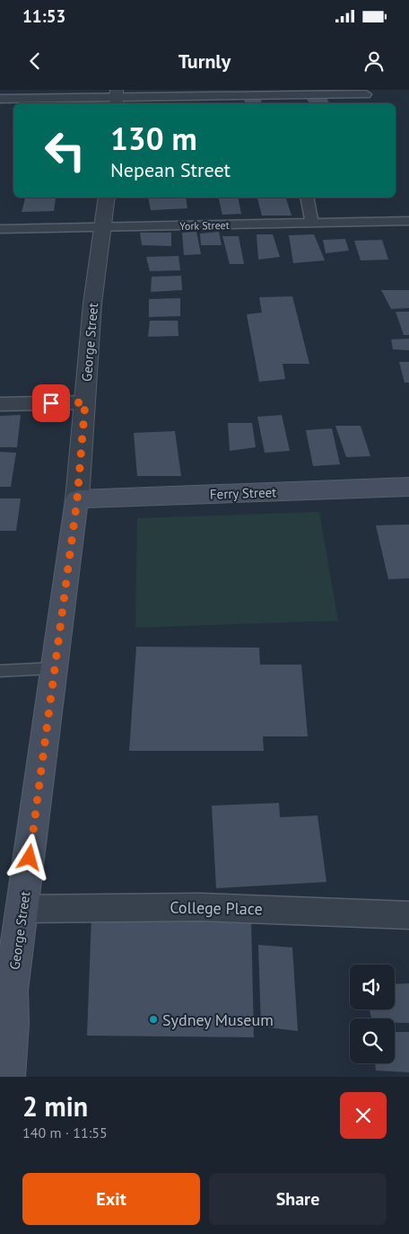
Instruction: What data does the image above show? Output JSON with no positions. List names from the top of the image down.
{
  "streets": {
    "main road": ["George Street", "Ferry Street"],
    "street": ["York Street", "College Place"]
  },
  "crossings": [
    ["York Street", "George Street"],
    ["George Street", "Ferry Street"],
    ["George Street", "College Place"]
  ],
  "places": ["Sydney Museum"],
  "page": {
    "status": "11:53",
    "header": "Turnly",
    "turn": ["130 m", "Nepean Street"],
    "heading": ["2 min", "140 m · 11:55"],
    "buttons": ["Exit", "Share"]
  }
}
